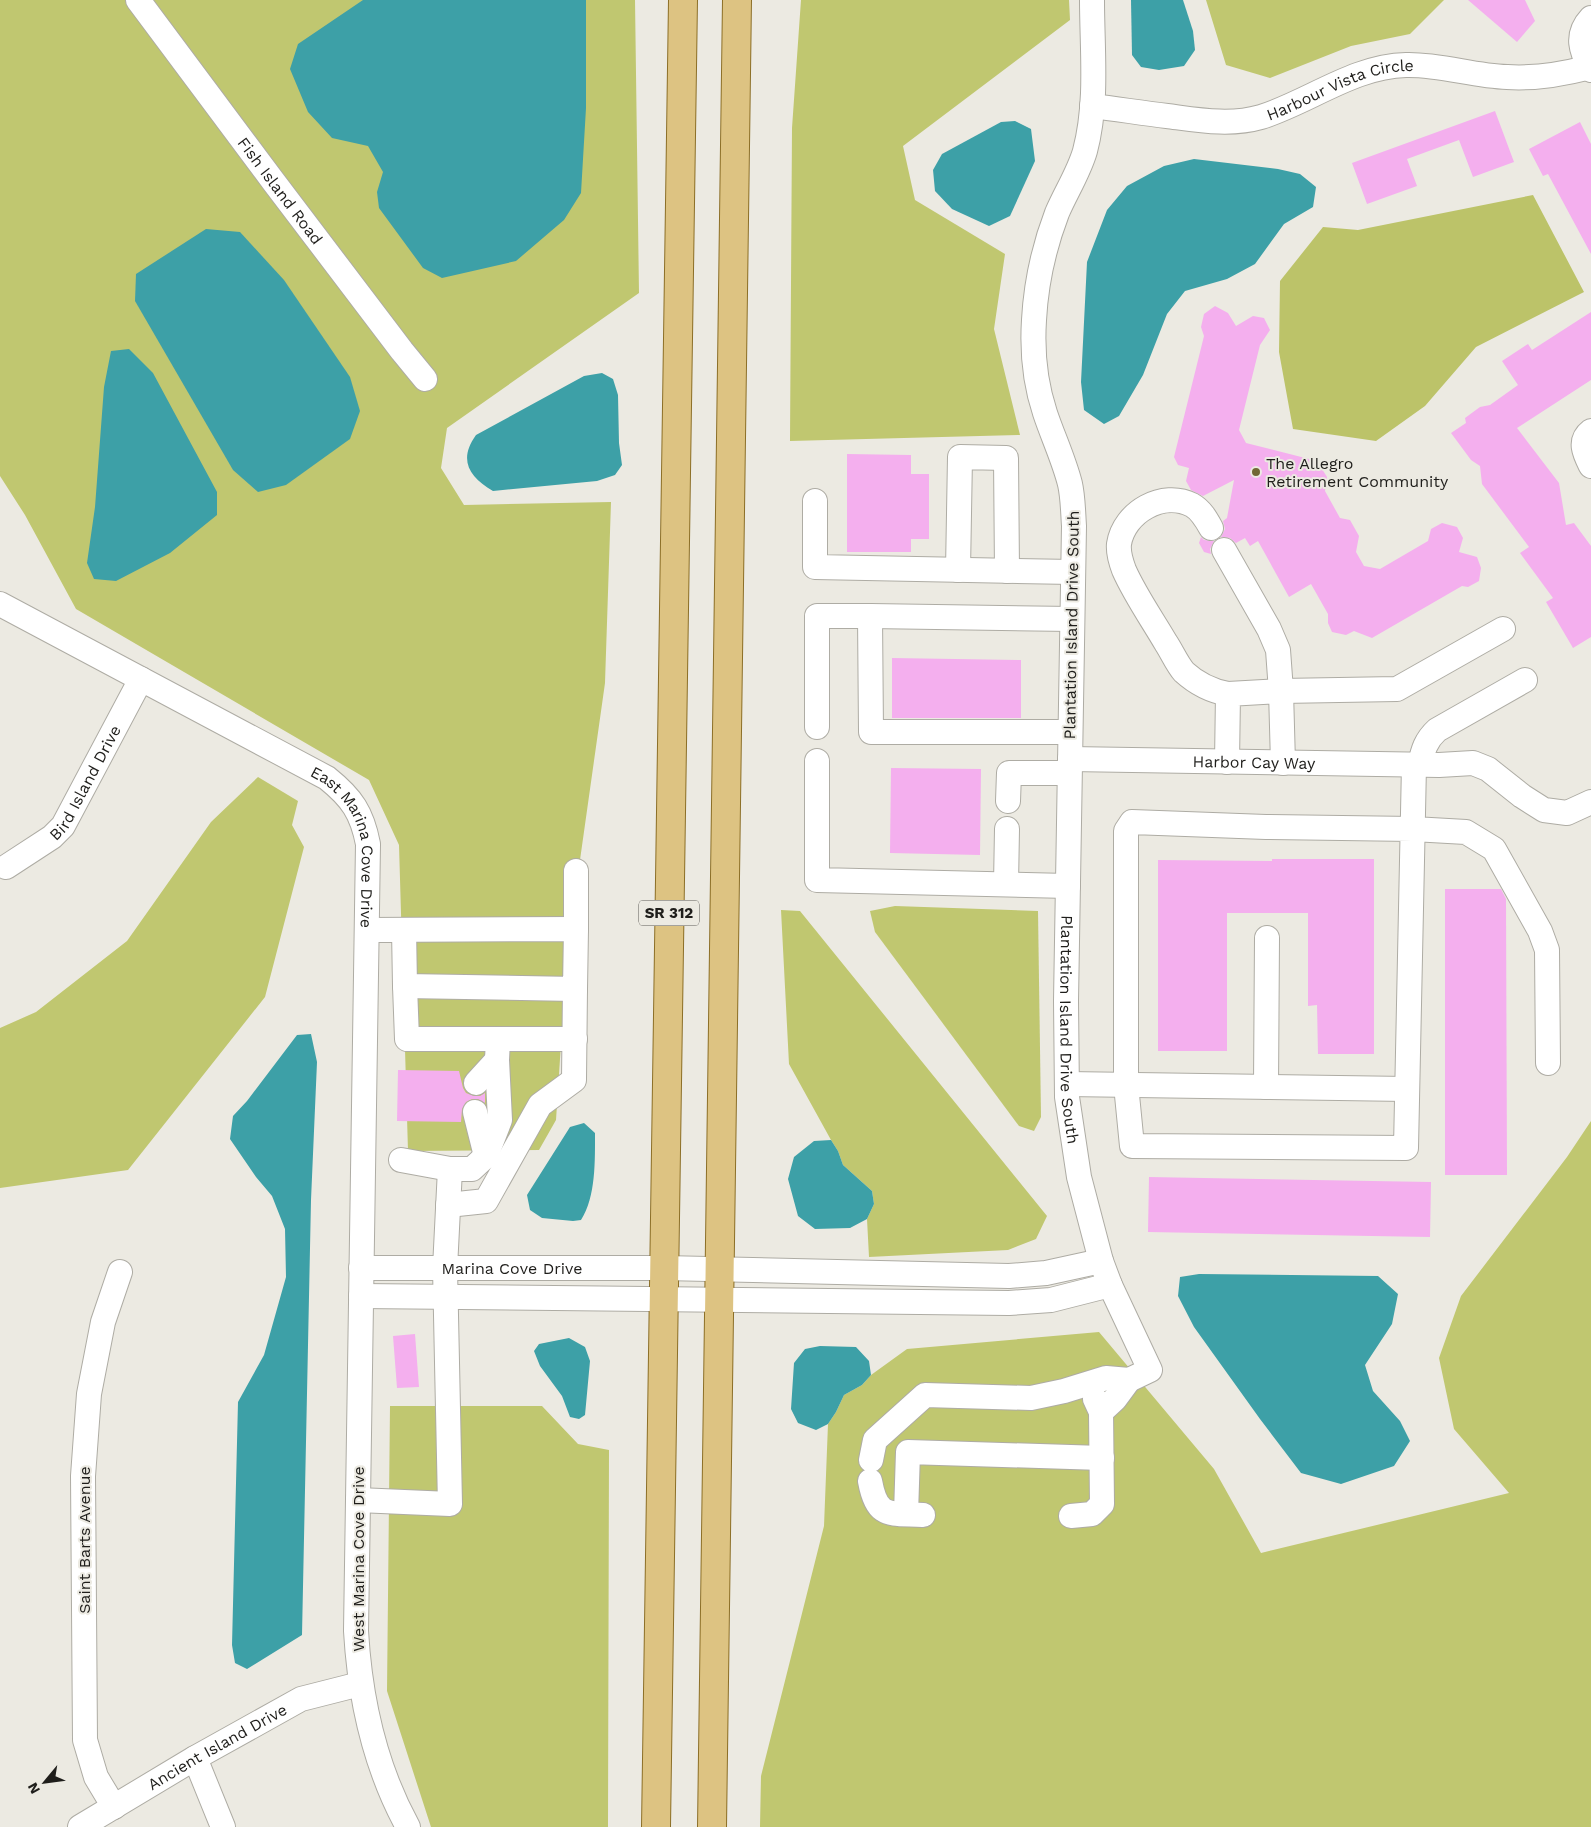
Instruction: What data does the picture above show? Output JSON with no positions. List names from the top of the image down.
{
  "streets": {
    "main road": ["SR 312"],
    "street": [
      "Harbour Vista Circle",
      "Fish Island Road",
      "Plantation Island Drive South",
      "Harbor Cay Way",
      "Bird Island Drive",
      "East Marina Cove Drive",
      "Marina Cove Drive",
      "Saint Barts Avenue",
      "West Marina Cove Drive",
      "Ancient Island Drive"
    ]
  },
  "crossings": [
    ["Harbour Vista Circle", "Plantation Island Drive South"],
    ["Plantation Island Drive South", "Harbor Cay Way"],
    ["Bird Island Drive", "East Marina Cove Drive"],
    ["East Marina Cove Drive", "Marina Cove Drive"],
    ["East Marina Cove Drive", "West Marina Cove Drive"],
    ["SR 312", "Marina Cove Drive"],
    ["Marina Cove Drive", "West Marina Cove Drive"],
    ["Saint Barts Avenue", "Ancient Island Drive"],
    ["West Marina Cove Drive", "Ancient Island Drive"]
  ],
  "places": ["The Allegro Retirement Community"],
  "north": "bottom left"
}
